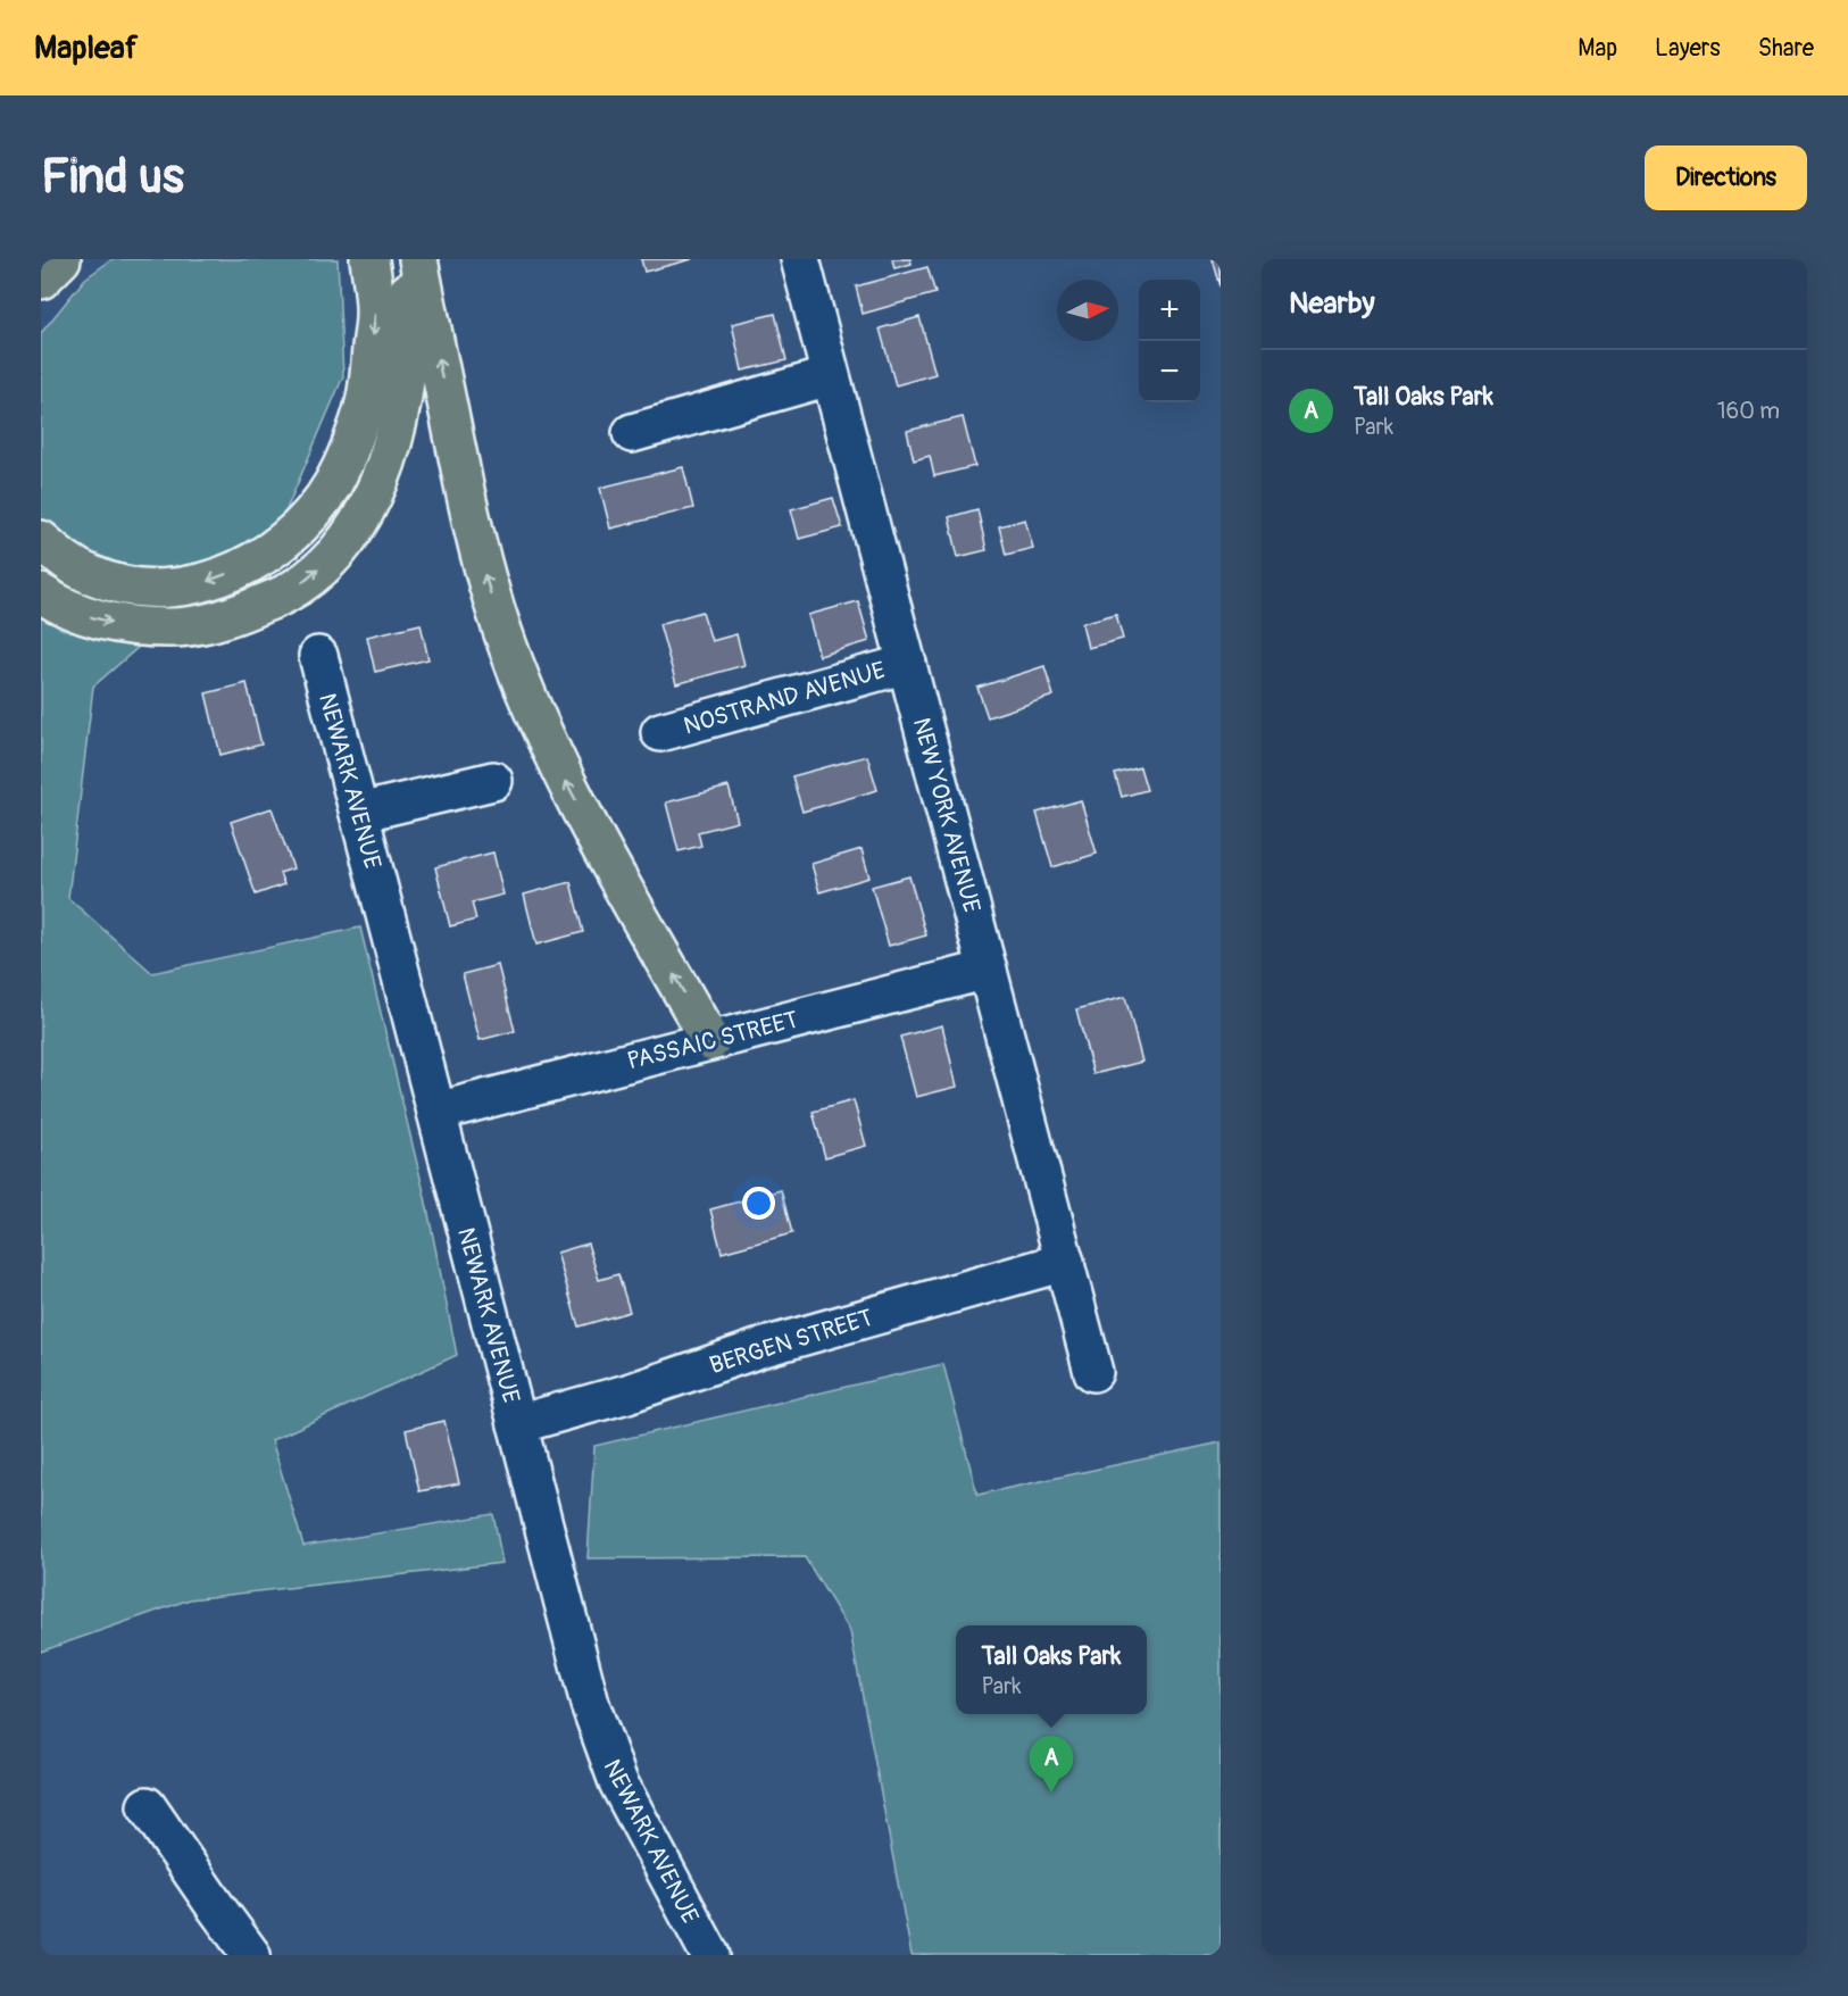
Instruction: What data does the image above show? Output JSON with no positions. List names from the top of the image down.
{
  "streets": {
    "street": [
      "NOSTRAND AVENUE",
      "NEWARK AVENUE",
      "NEW YORK AVENUE",
      "PASSAIC STREET",
      "BERGEN STREET"
    ]
  },
  "crossings": [
    ["NOSTRAND AVENUE", "NEW YORK AVENUE"],
    ["NEWARK AVENUE", "PASSAIC STREET"],
    ["NEWARK AVENUE", "BERGEN STREET"],
    ["NEW YORK AVENUE", "PASSAIC STREET"],
    ["NEW YORK AVENUE", "BERGEN STREET"]
  ],
  "north": "right",
  "page": {
    "header": "Mapleaf",
    "nav": ["Map", "Layers", "Share"],
    "buttons": "Directions",
    "title": "Find us",
    "heading": "Nearby",
    "map_buttons": ["+", "−"],
    "list": [
      {
        "mark": "A",
        "name": "Tall Oaks Park",
        "note": "Park",
        "value": "160 m"
      }
    ],
    "popup": ["Tall Oaks Park", "Park"],
    "pins": "A"
  }
}
